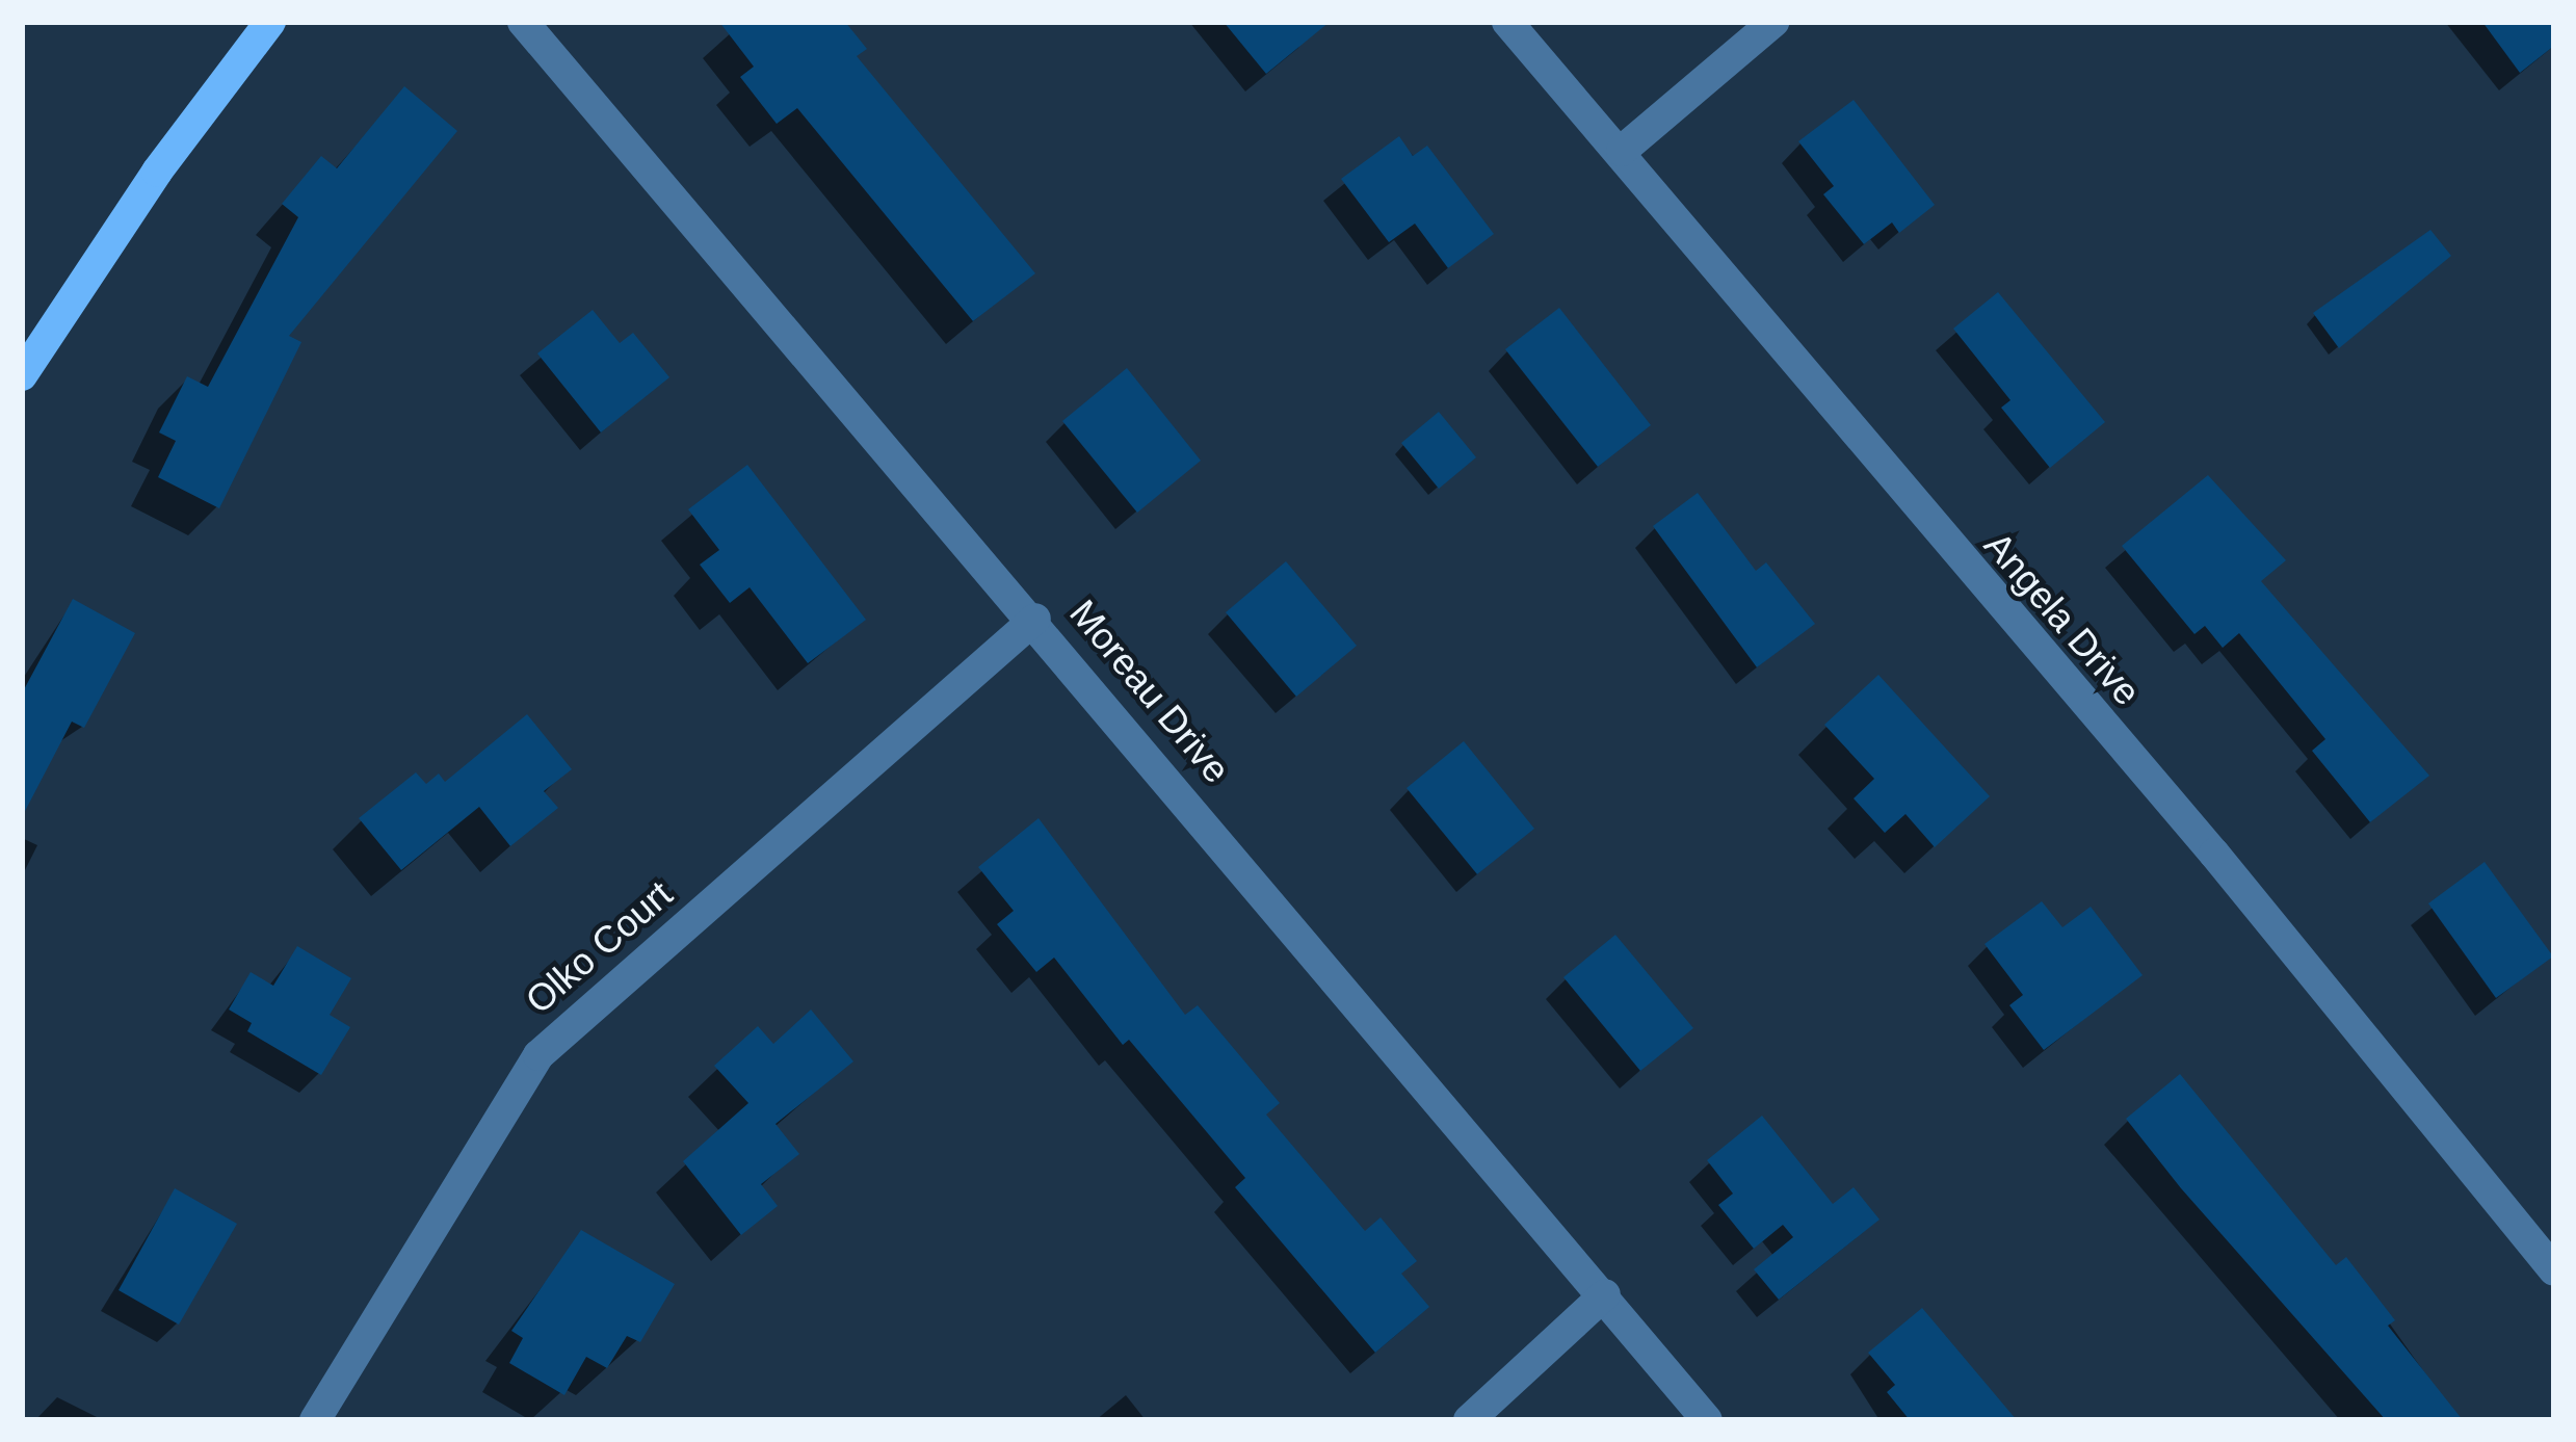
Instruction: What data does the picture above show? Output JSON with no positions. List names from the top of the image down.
{
  "streets": {
    "street": ["Angela Drive", "Moreau Drive", "Olko Court"]
  },
  "crossings": [
    ["Moreau Drive", "Olko Court"]
  ]
}
